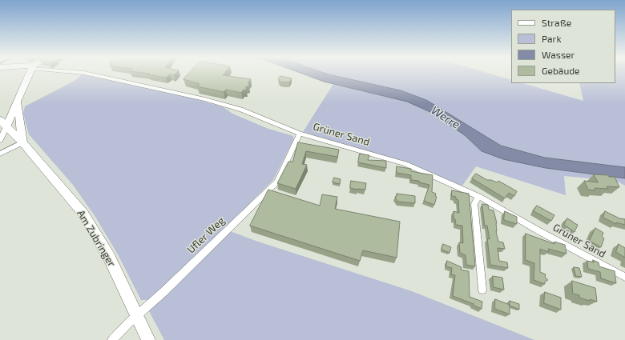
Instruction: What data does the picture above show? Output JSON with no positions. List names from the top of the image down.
{
  "streets": {
    "main road": ["Am Zubringer"],
    "street": ["Grüner Sand", "Ufler Weg"]
  },
  "crossings": [
    ["Grüner Sand", "Ufler Weg"],
    ["Ufler Weg", "Am Zubringer"]
  ],
  "water": ["Werre"],
  "legend": [
    "Straße",
    "Park",
    "Wasser",
    "Gebäude"
  ]
}
